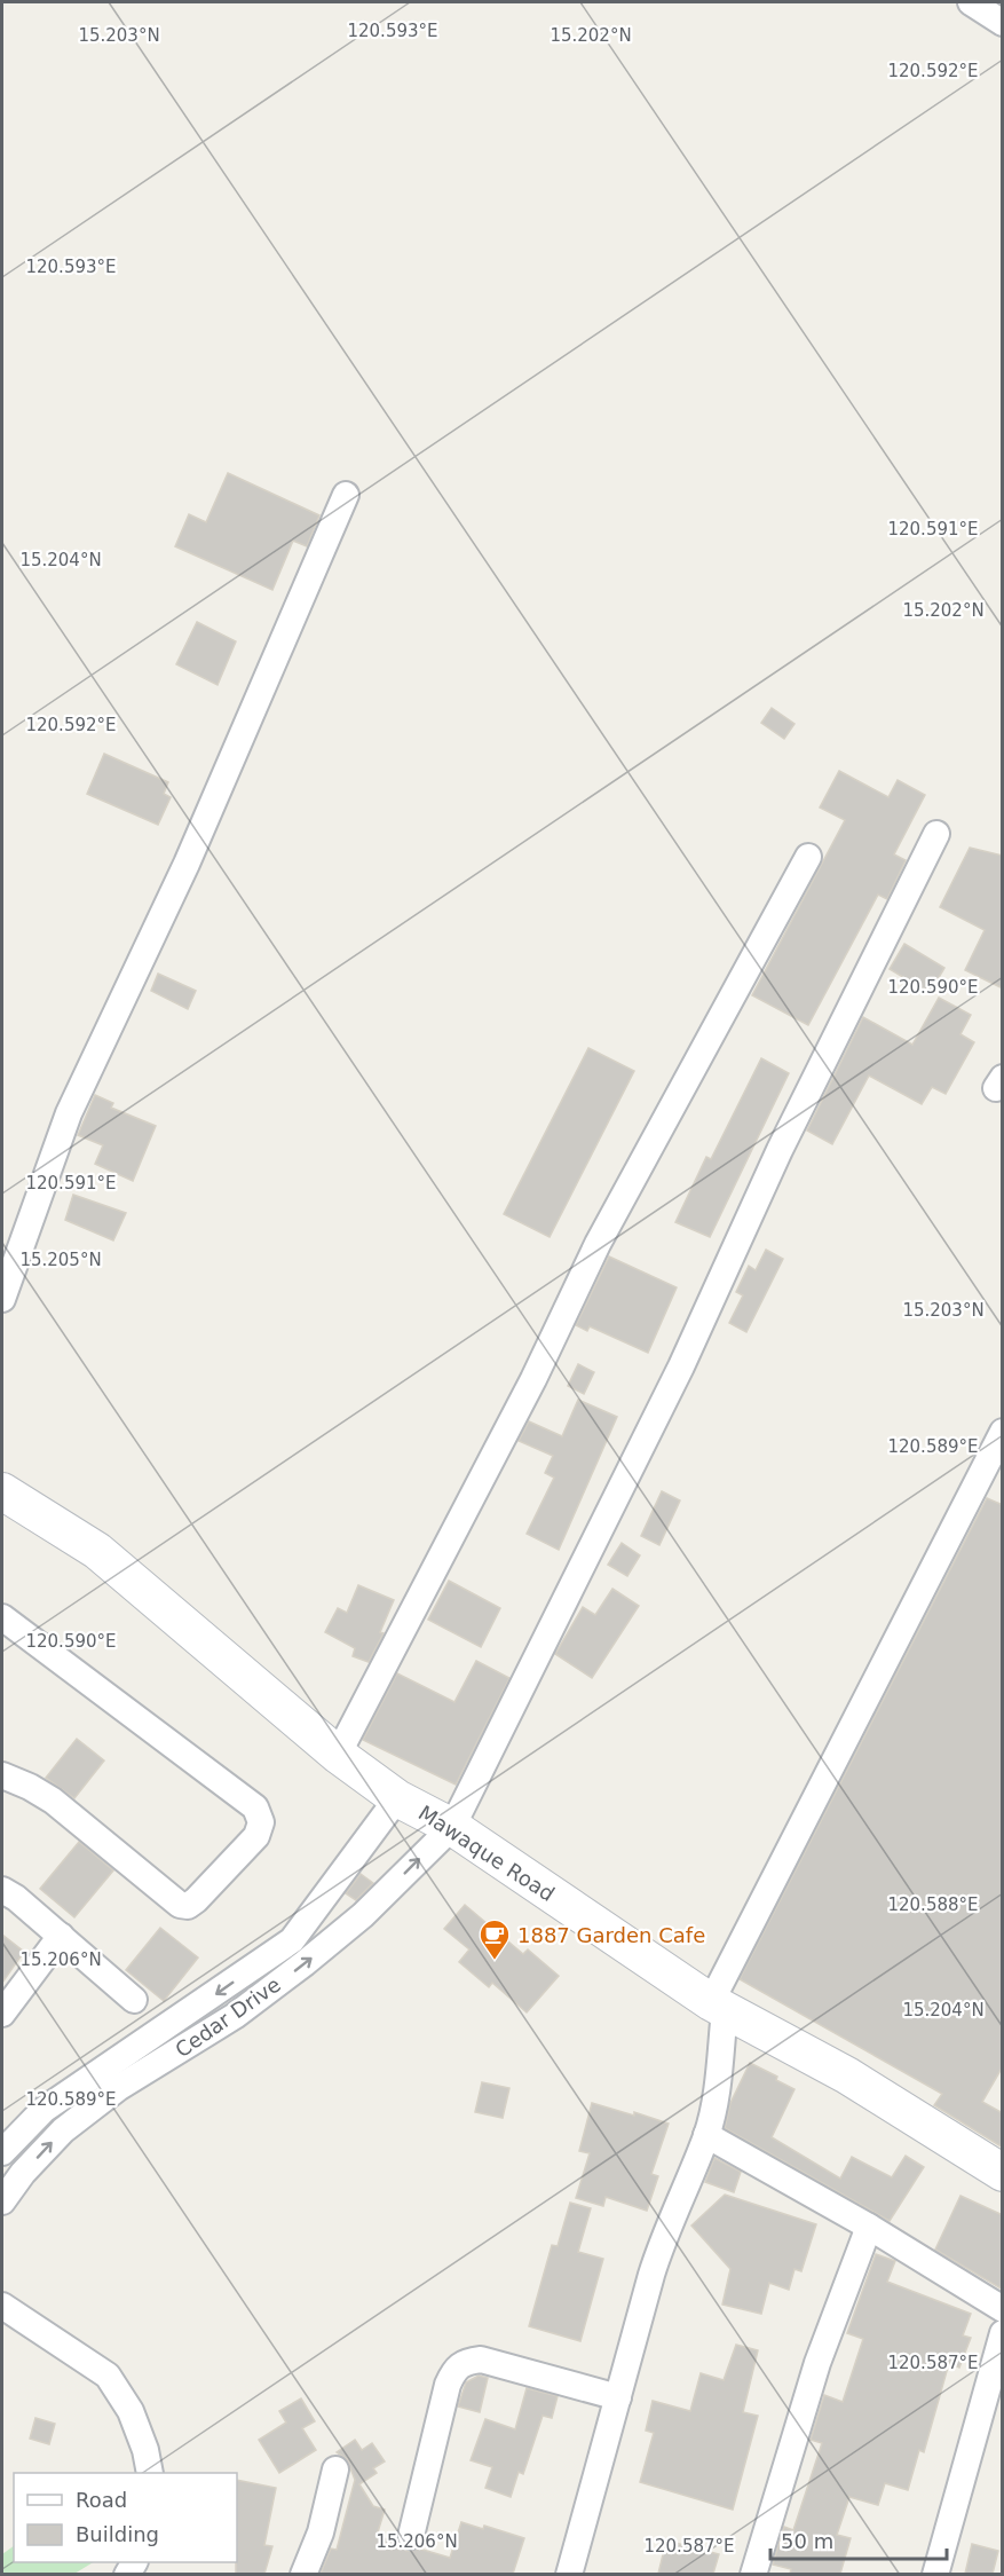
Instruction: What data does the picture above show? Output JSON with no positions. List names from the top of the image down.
{
  "streets": {
    "main road": ["Mawaque Road"],
    "street": ["Cedar Drive"]
  },
  "crossings": [
    ["Mawaque Road", "Cedar Drive"]
  ],
  "places": {
    "cafe": ["1887 Garden Cafe"]
  },
  "legend": ["Road", "Building"],
  "scale_bar": "50 m",
  "coordinates": [
    "120.593°E",
    "15.203°N",
    "15.202°N",
    "120.592°E",
    "120.591°E",
    "15.204°N",
    "120.590°E",
    "15.205°N",
    "120.589°E",
    "120.588°E",
    "15.206°N",
    "120.587°E"
  ]
}
